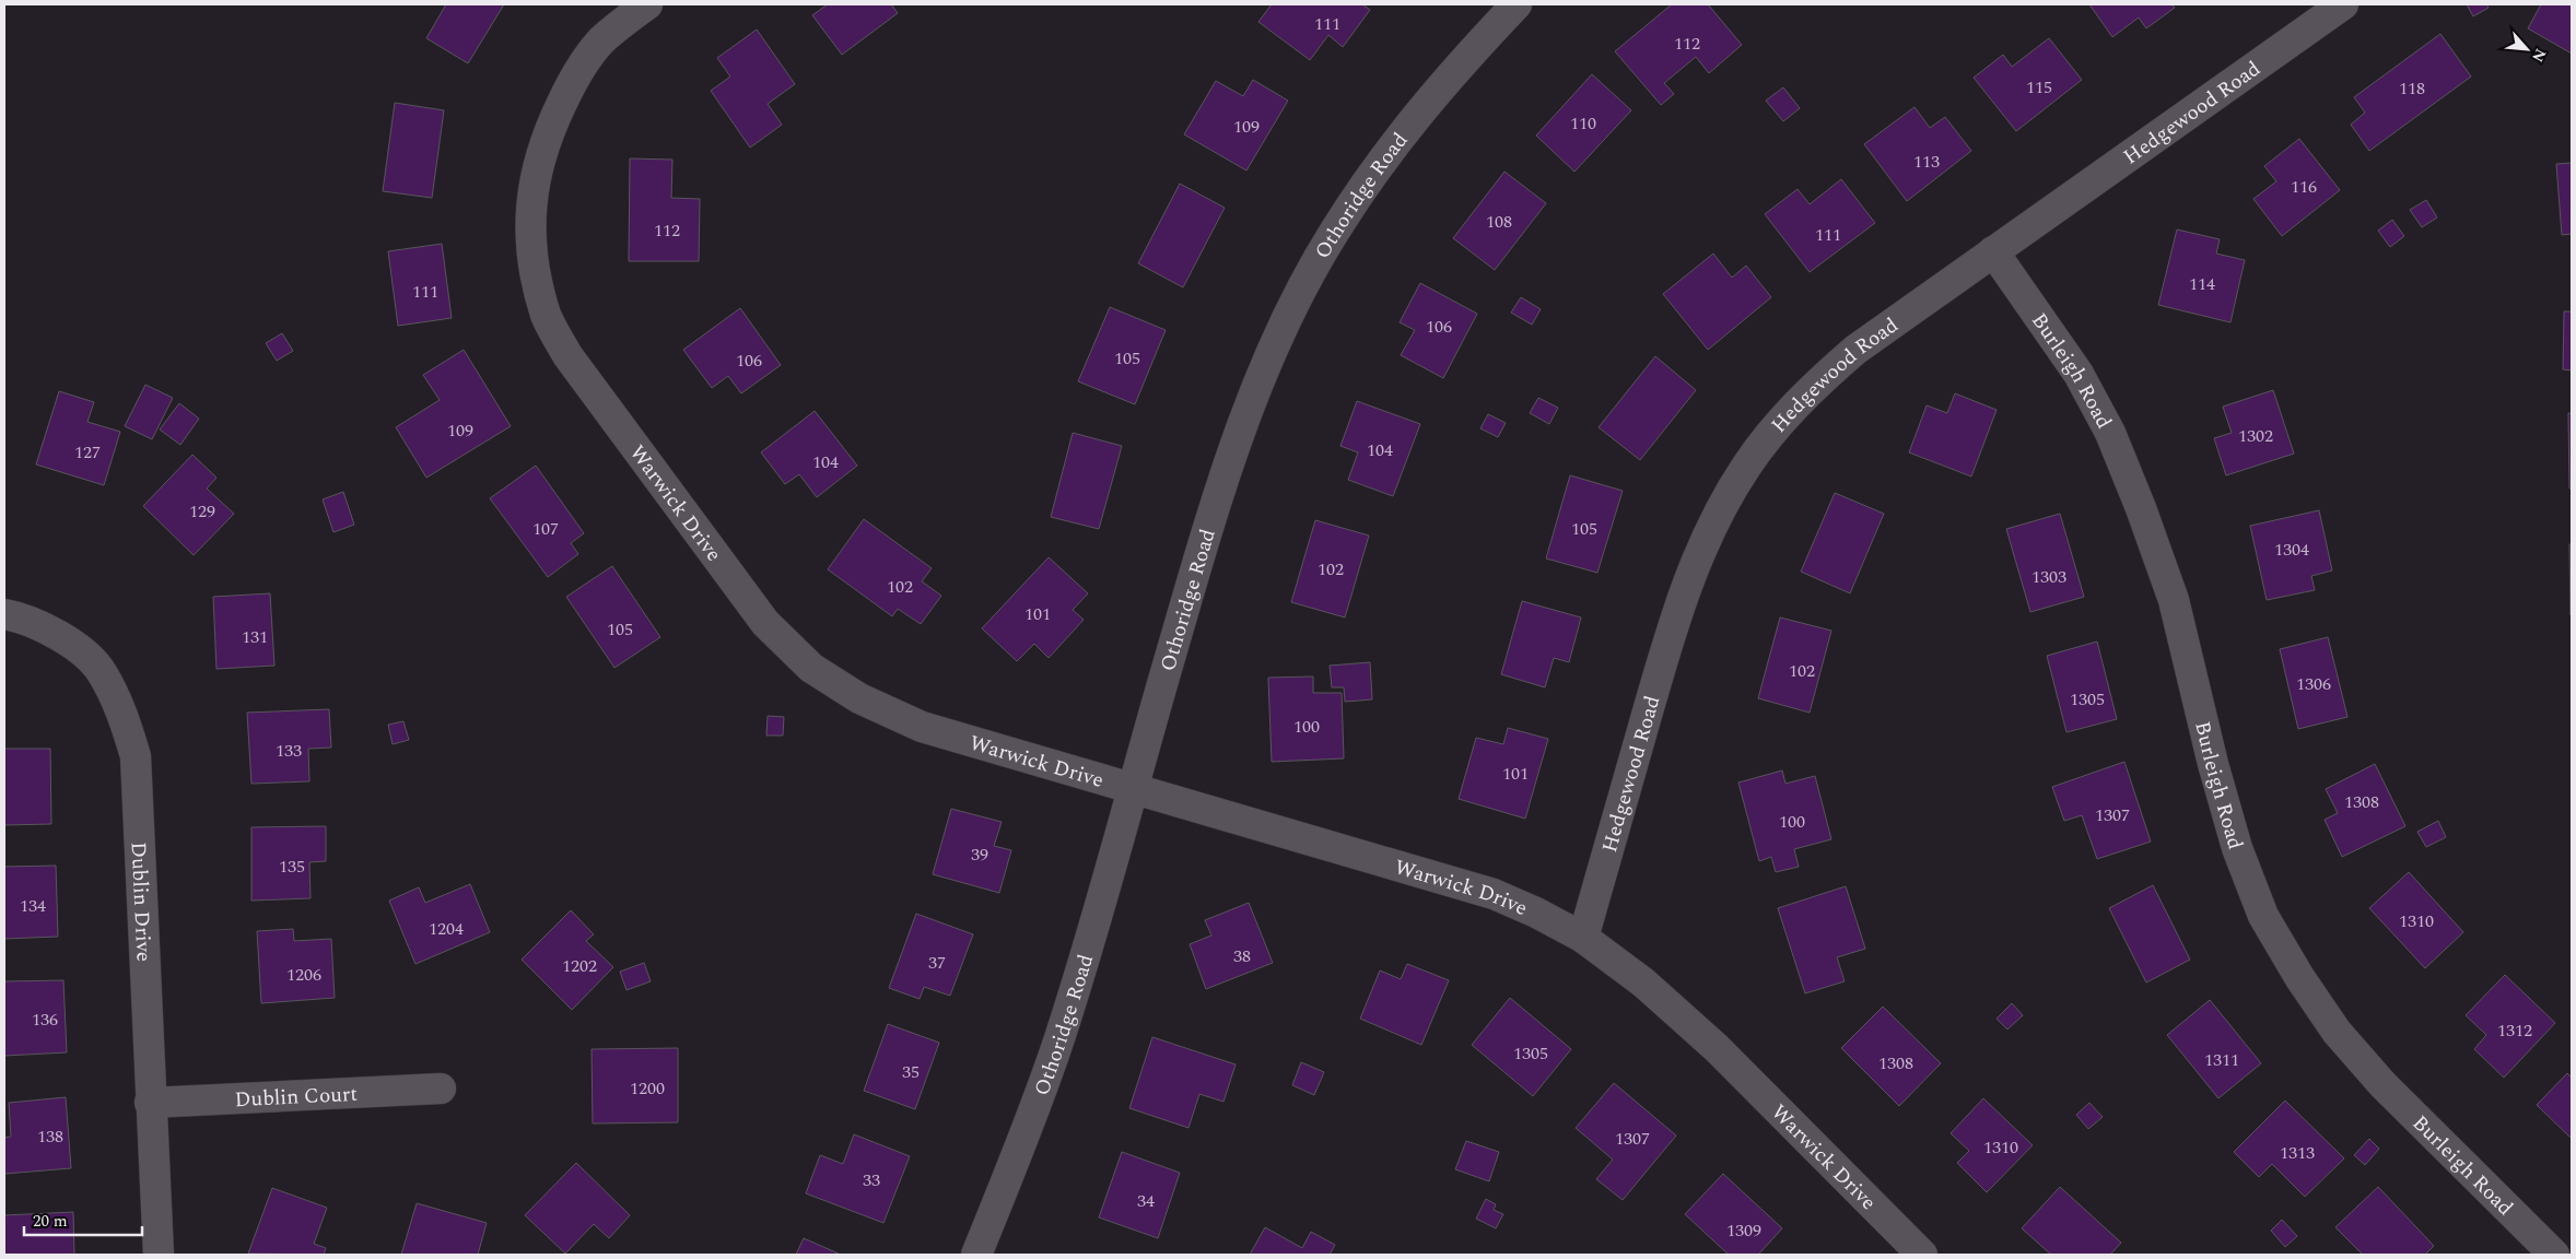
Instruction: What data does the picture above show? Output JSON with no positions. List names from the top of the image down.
{
  "streets": {
    "street": [
      "Hedgewood Road",
      "Othoridge Road",
      "Burleigh Road",
      "Warwick Drive",
      "Dublin Drive",
      "Dublin Court"
    ]
  },
  "crossings": [
    ["Hedgewood Road", "Burleigh Road"],
    ["Hedgewood Road", "Warwick Drive"],
    ["Othoridge Road", "Warwick Drive"],
    ["Dublin Drive", "Dublin Court"]
  ],
  "house_numbers": [
    "111",
    "112",
    "115",
    "118",
    "110",
    "109",
    "113",
    "116",
    "108",
    "112",
    "111",
    "114",
    "111",
    "106",
    "105",
    "106",
    "109",
    "1302",
    "104",
    "127",
    "104",
    "129",
    "107",
    "105",
    "1304",
    "102",
    "1303",
    "102",
    "101",
    "105",
    "131",
    "102",
    "1306",
    "1305",
    "100",
    "133",
    "101",
    "1308",
    "1307",
    "100",
    "39",
    "135",
    "134",
    "1310",
    "1204",
    "38",
    "37",
    "1202",
    "1206",
    "136",
    "1312",
    "1305",
    "1311",
    "1308",
    "35",
    "1200",
    "138",
    "1307",
    "1310",
    "1313",
    "33",
    "34",
    "1309"
  ],
  "scale_bar": "20 m",
  "north": "bottom right"
}
